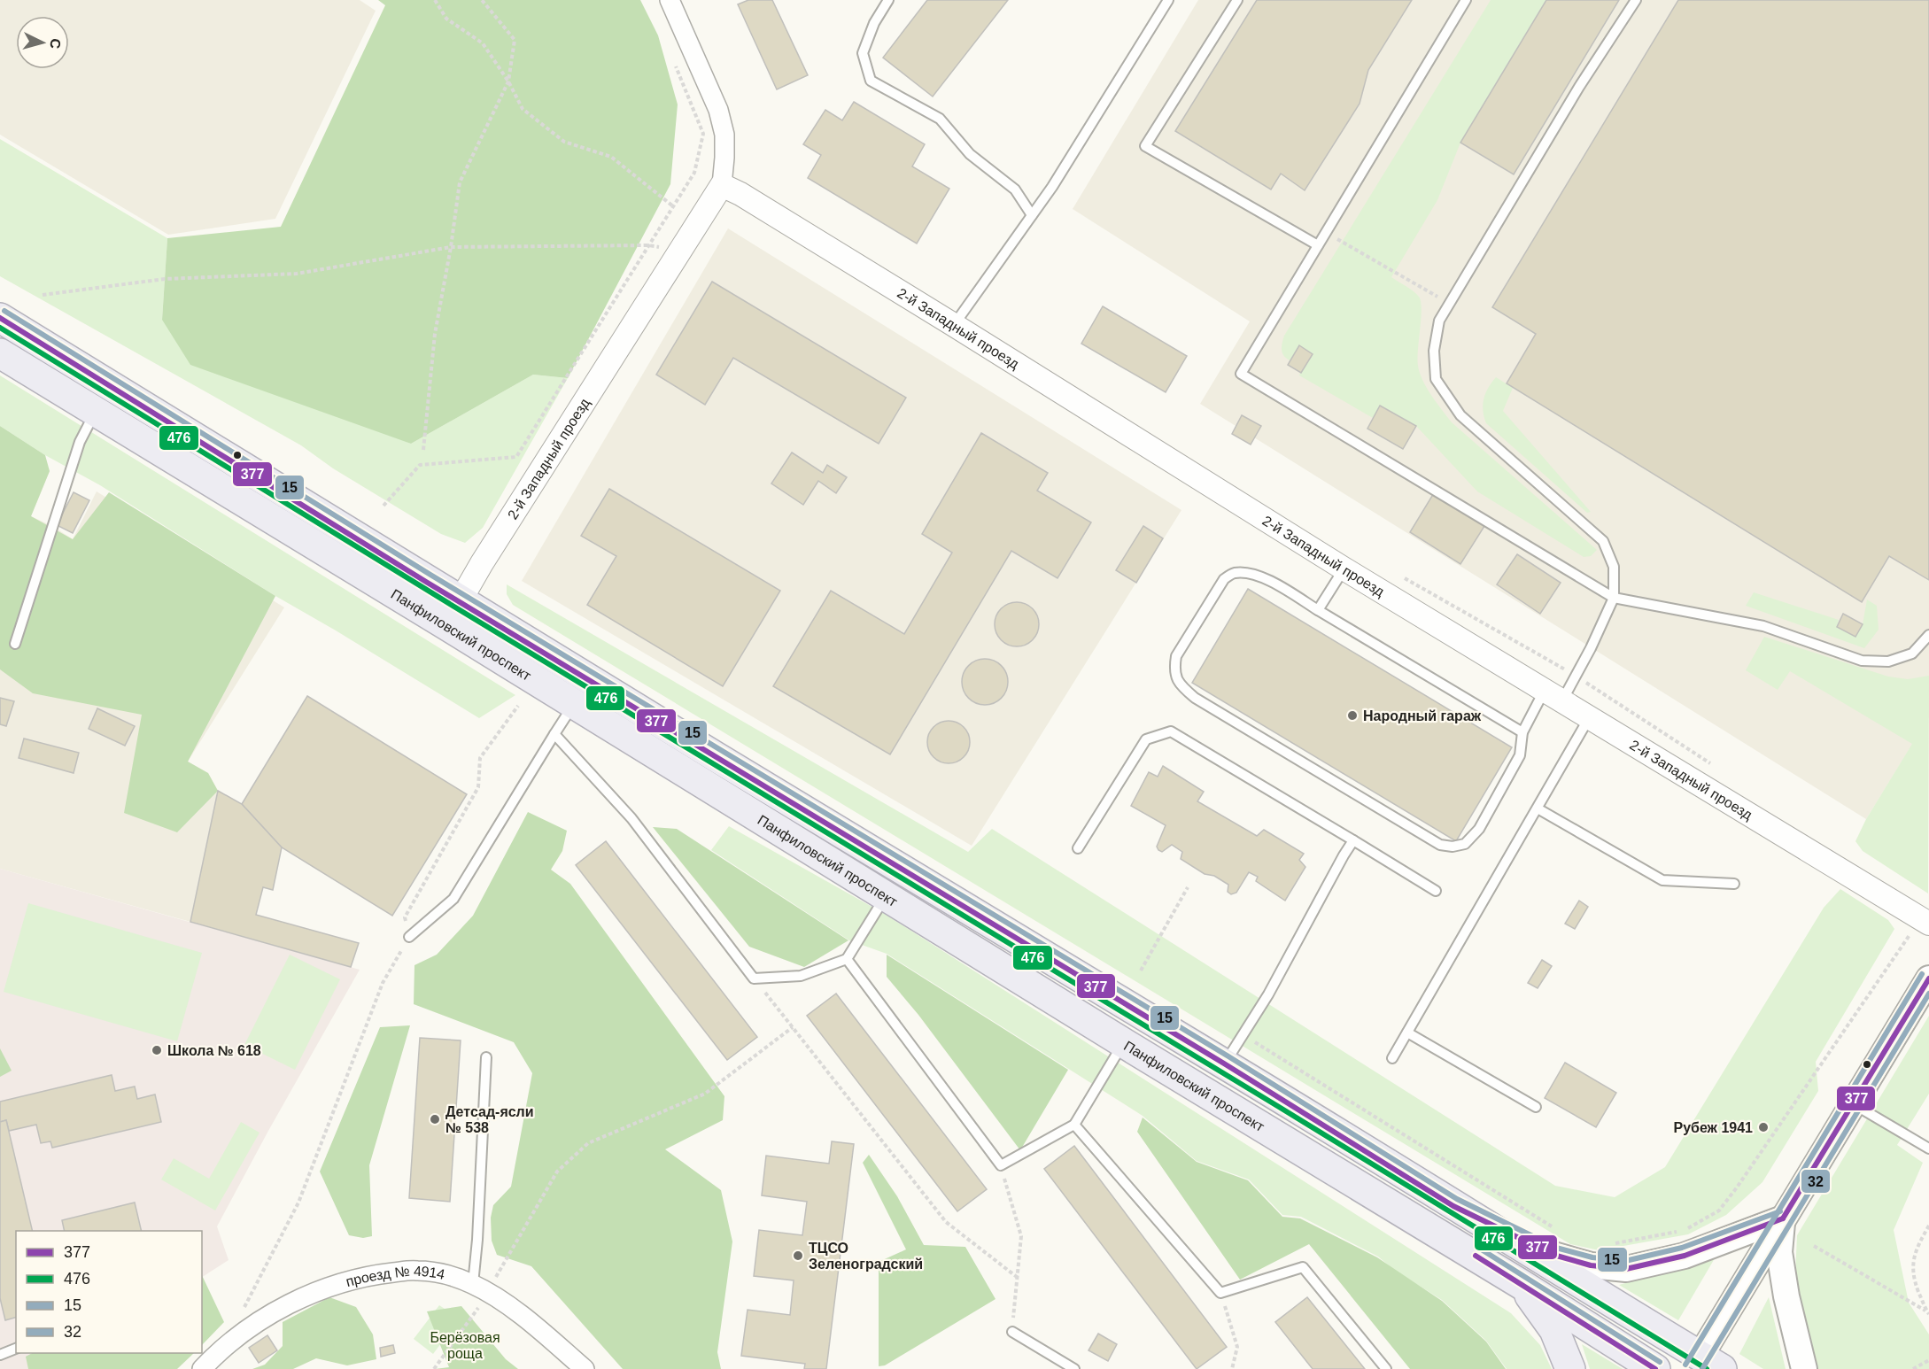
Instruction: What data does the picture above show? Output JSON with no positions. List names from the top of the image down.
{
  "streets": {
    "main road": ["Панфиловский проспект"],
    "street": ["2-й Западный проезд", "проезд № 4914"]
  },
  "crossings": [
    ["2-й Западный проезд", "Панфиловский проспект"]
  ],
  "parks": ["Берёзовая роща"],
  "places": [
    "Народный гараж",
    "Школа № 618",
    "Детсад-ясли № 538",
    "Рубеж 1941",
    "ТЦСО Зеленоградский"
  ],
  "lines": [
    "transit line 15",
    "transit line 377",
    "transit line 476",
    "transit line 32"
  ],
  "legend": [
    "377",
    "476",
    "15",
    "32"
  ],
  "north": "right"
}
